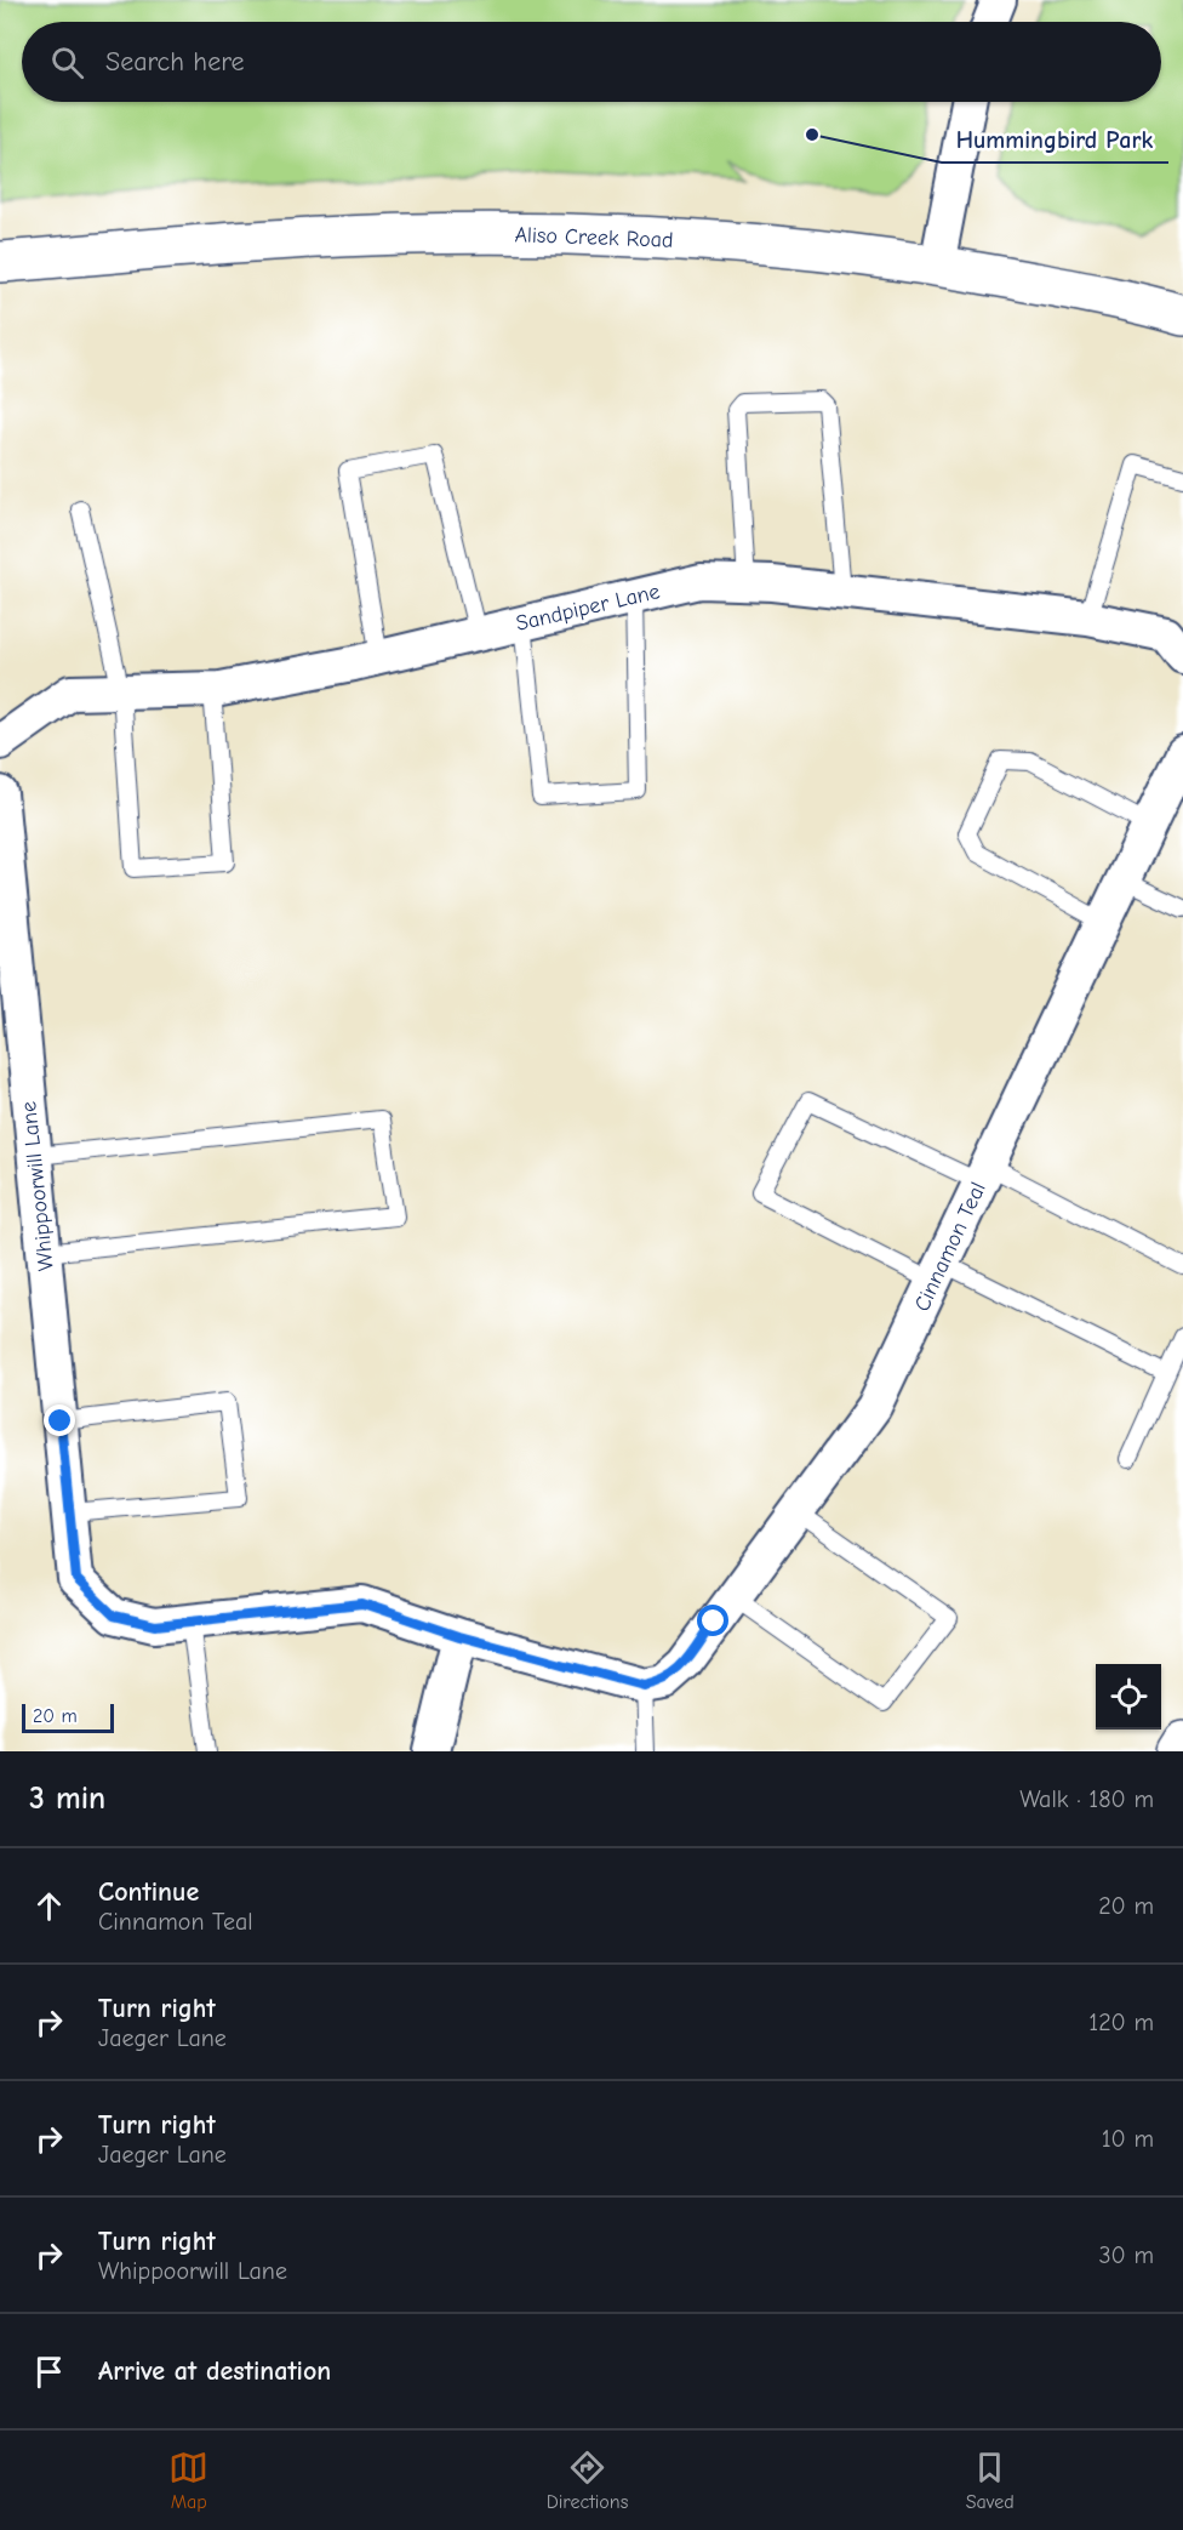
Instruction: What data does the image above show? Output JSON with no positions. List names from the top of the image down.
{
  "streets": {
    "main road": ["Aliso Creek Road"],
    "street": ["Sandpiper Lane", "Whippoorwill Lane", "Cinnamon Teal"]
  },
  "places": ["Hummingbird Park"],
  "scale_bar": "20 m",
  "page": {
    "search": "Search here",
    "scale": "20 m",
    "heading": ["3 min", "Walk · 180 m"],
    "list": [
      ["Continue", "Cinnamon Teal", "20 m"],
      ["Turn right", "Jaeger Lane", "120 m"],
      ["Turn right", "Jaeger Lane", "10 m"],
      ["Turn right", "Whippoorwill Lane", "30 m"],
      "Arrive at destination"
    ],
    "nav": ["Map", "Directions", "Saved"]
  }
}
